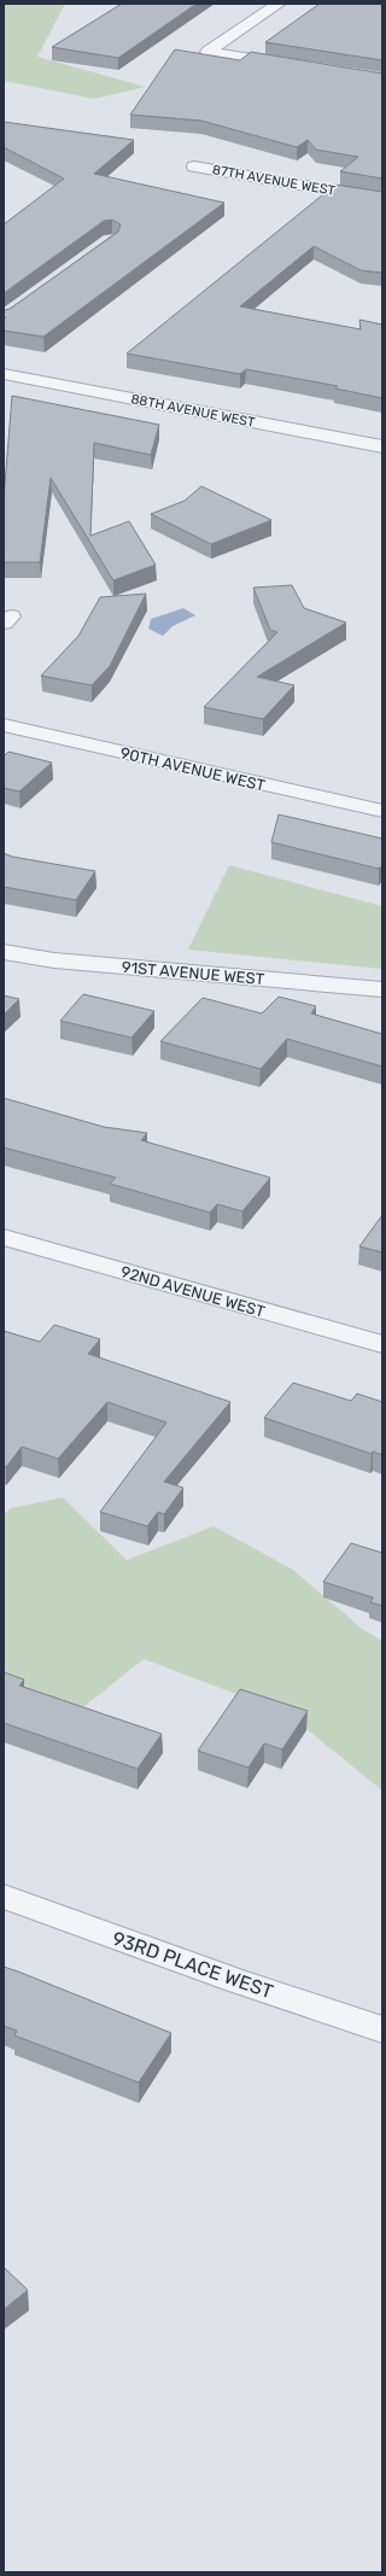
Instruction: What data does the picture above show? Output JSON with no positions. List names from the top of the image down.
{
  "streets": {
    "street": [
      "87TH AVENUE WEST",
      "88TH AVENUE WEST",
      "90TH AVENUE WEST",
      "91ST AVENUE WEST",
      "92ND AVENUE WEST",
      "93RD PLACE WEST"
    ]
  }
}
